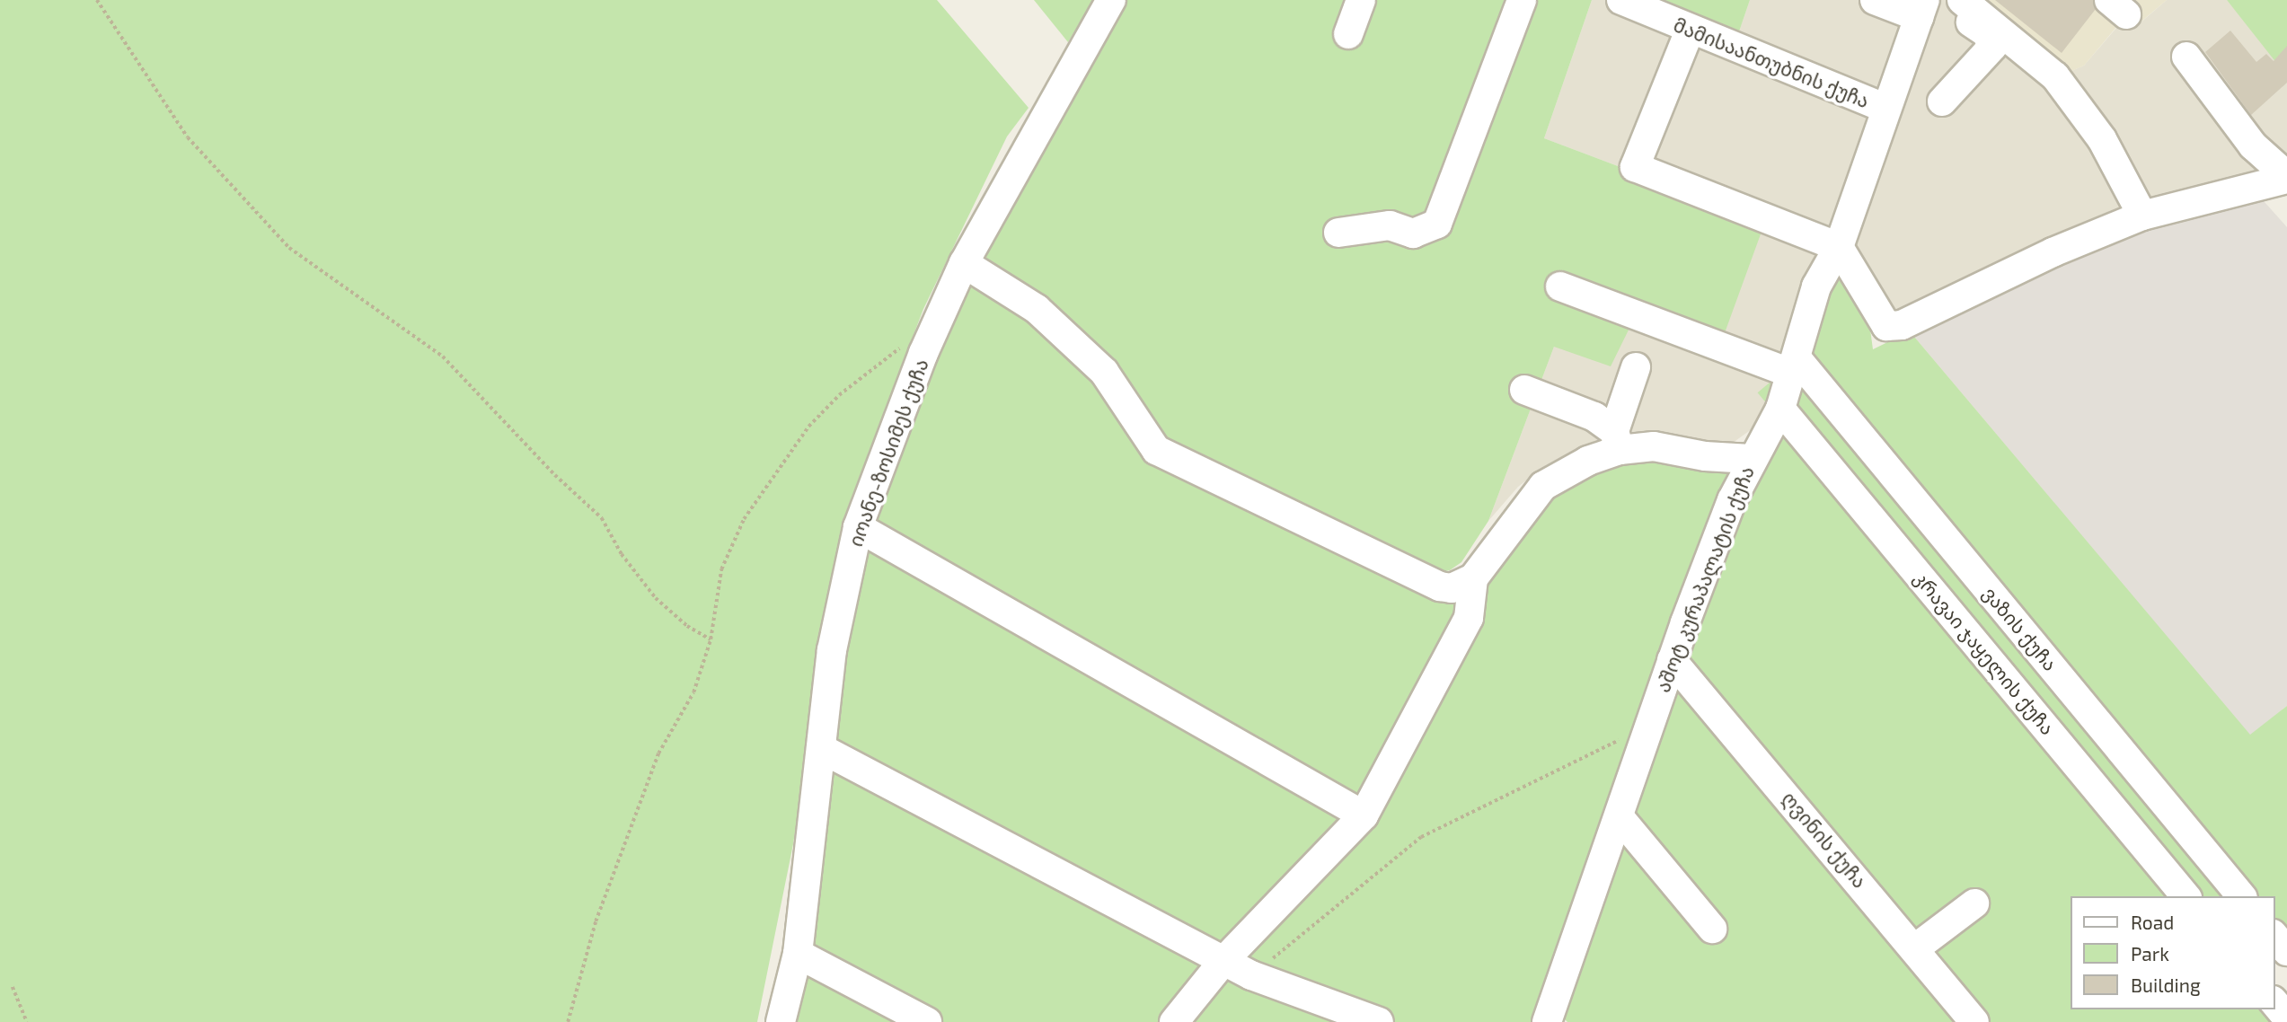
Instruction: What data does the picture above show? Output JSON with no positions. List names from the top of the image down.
{
  "streets": {
    "street": [
      "მამისაანთუბნის ქუჩა",
      "იოანე-ზოსიმეს ქუჩა",
      "აშოტ კურაპალატის ქუჩა",
      "ვაზის ქუჩა",
      "კრავაი ჯაყელის ქუჩა",
      "ღვინის ქუჩა"
    ]
  },
  "crossings": [
    ["მამისაანთუბნის ქუჩა", "აშოტ კურაპალატის ქუჩა"],
    ["აშოტ კურაპალატის ქუჩა", "ვაზის ქუჩა"],
    ["აშოტ კურაპალატის ქუჩა", "კრავაი ჯაყელის ქუჩა"],
    ["აშოტ კურაპალატის ქუჩა", "ღვინის ქუჩა"]
  ],
  "legend": ["Road", "Park", "Building"]
}
